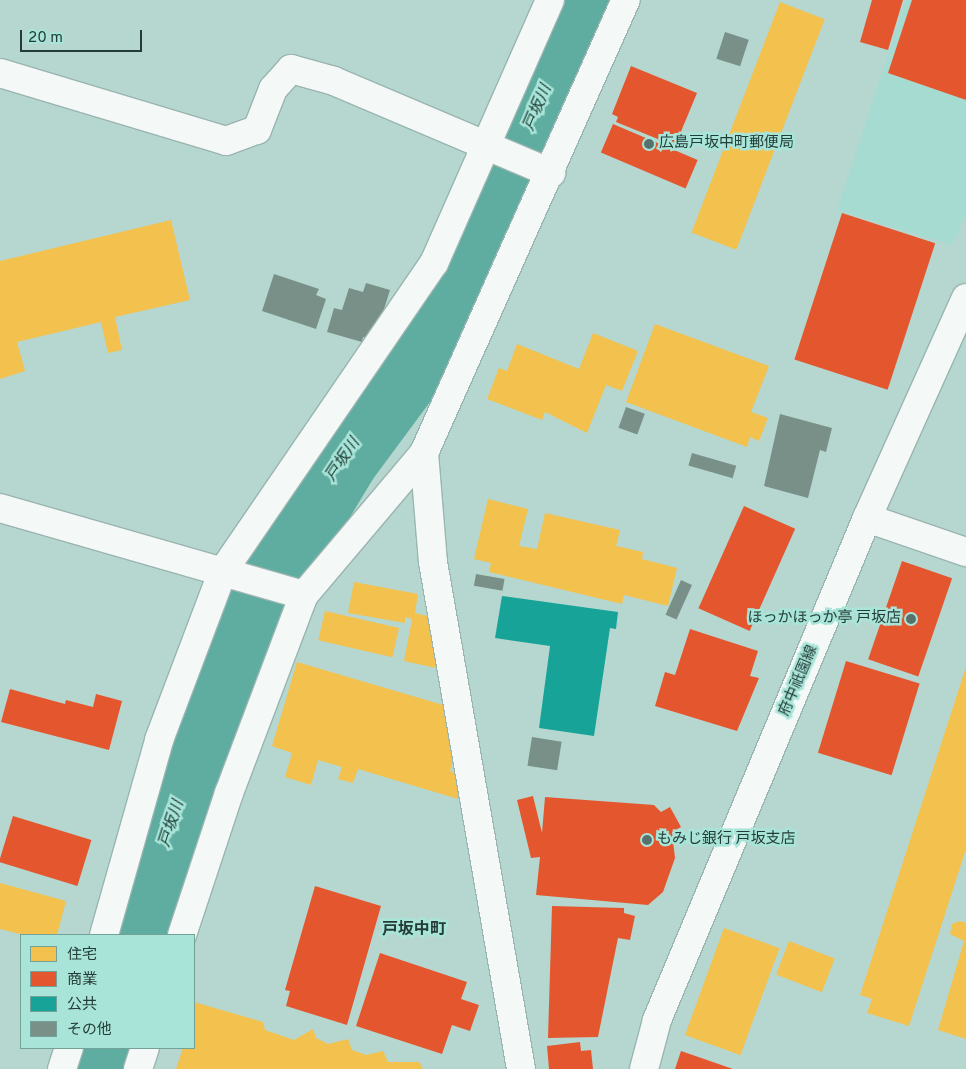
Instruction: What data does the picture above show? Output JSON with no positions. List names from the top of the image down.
{
  "streets": {
    "street": ["府中祇園線"]
  },
  "districts": ["戸坂中町"],
  "water": ["戸坂川"],
  "places": ["広島戸坂中町郵便局", "ほっかほっか亭 戸坂店", "もみじ銀行 戸坂支店"],
  "legend": [
    "住宅",
    "商業",
    "公共",
    "その他"
  ],
  "scale_bar": "20 m"
}
